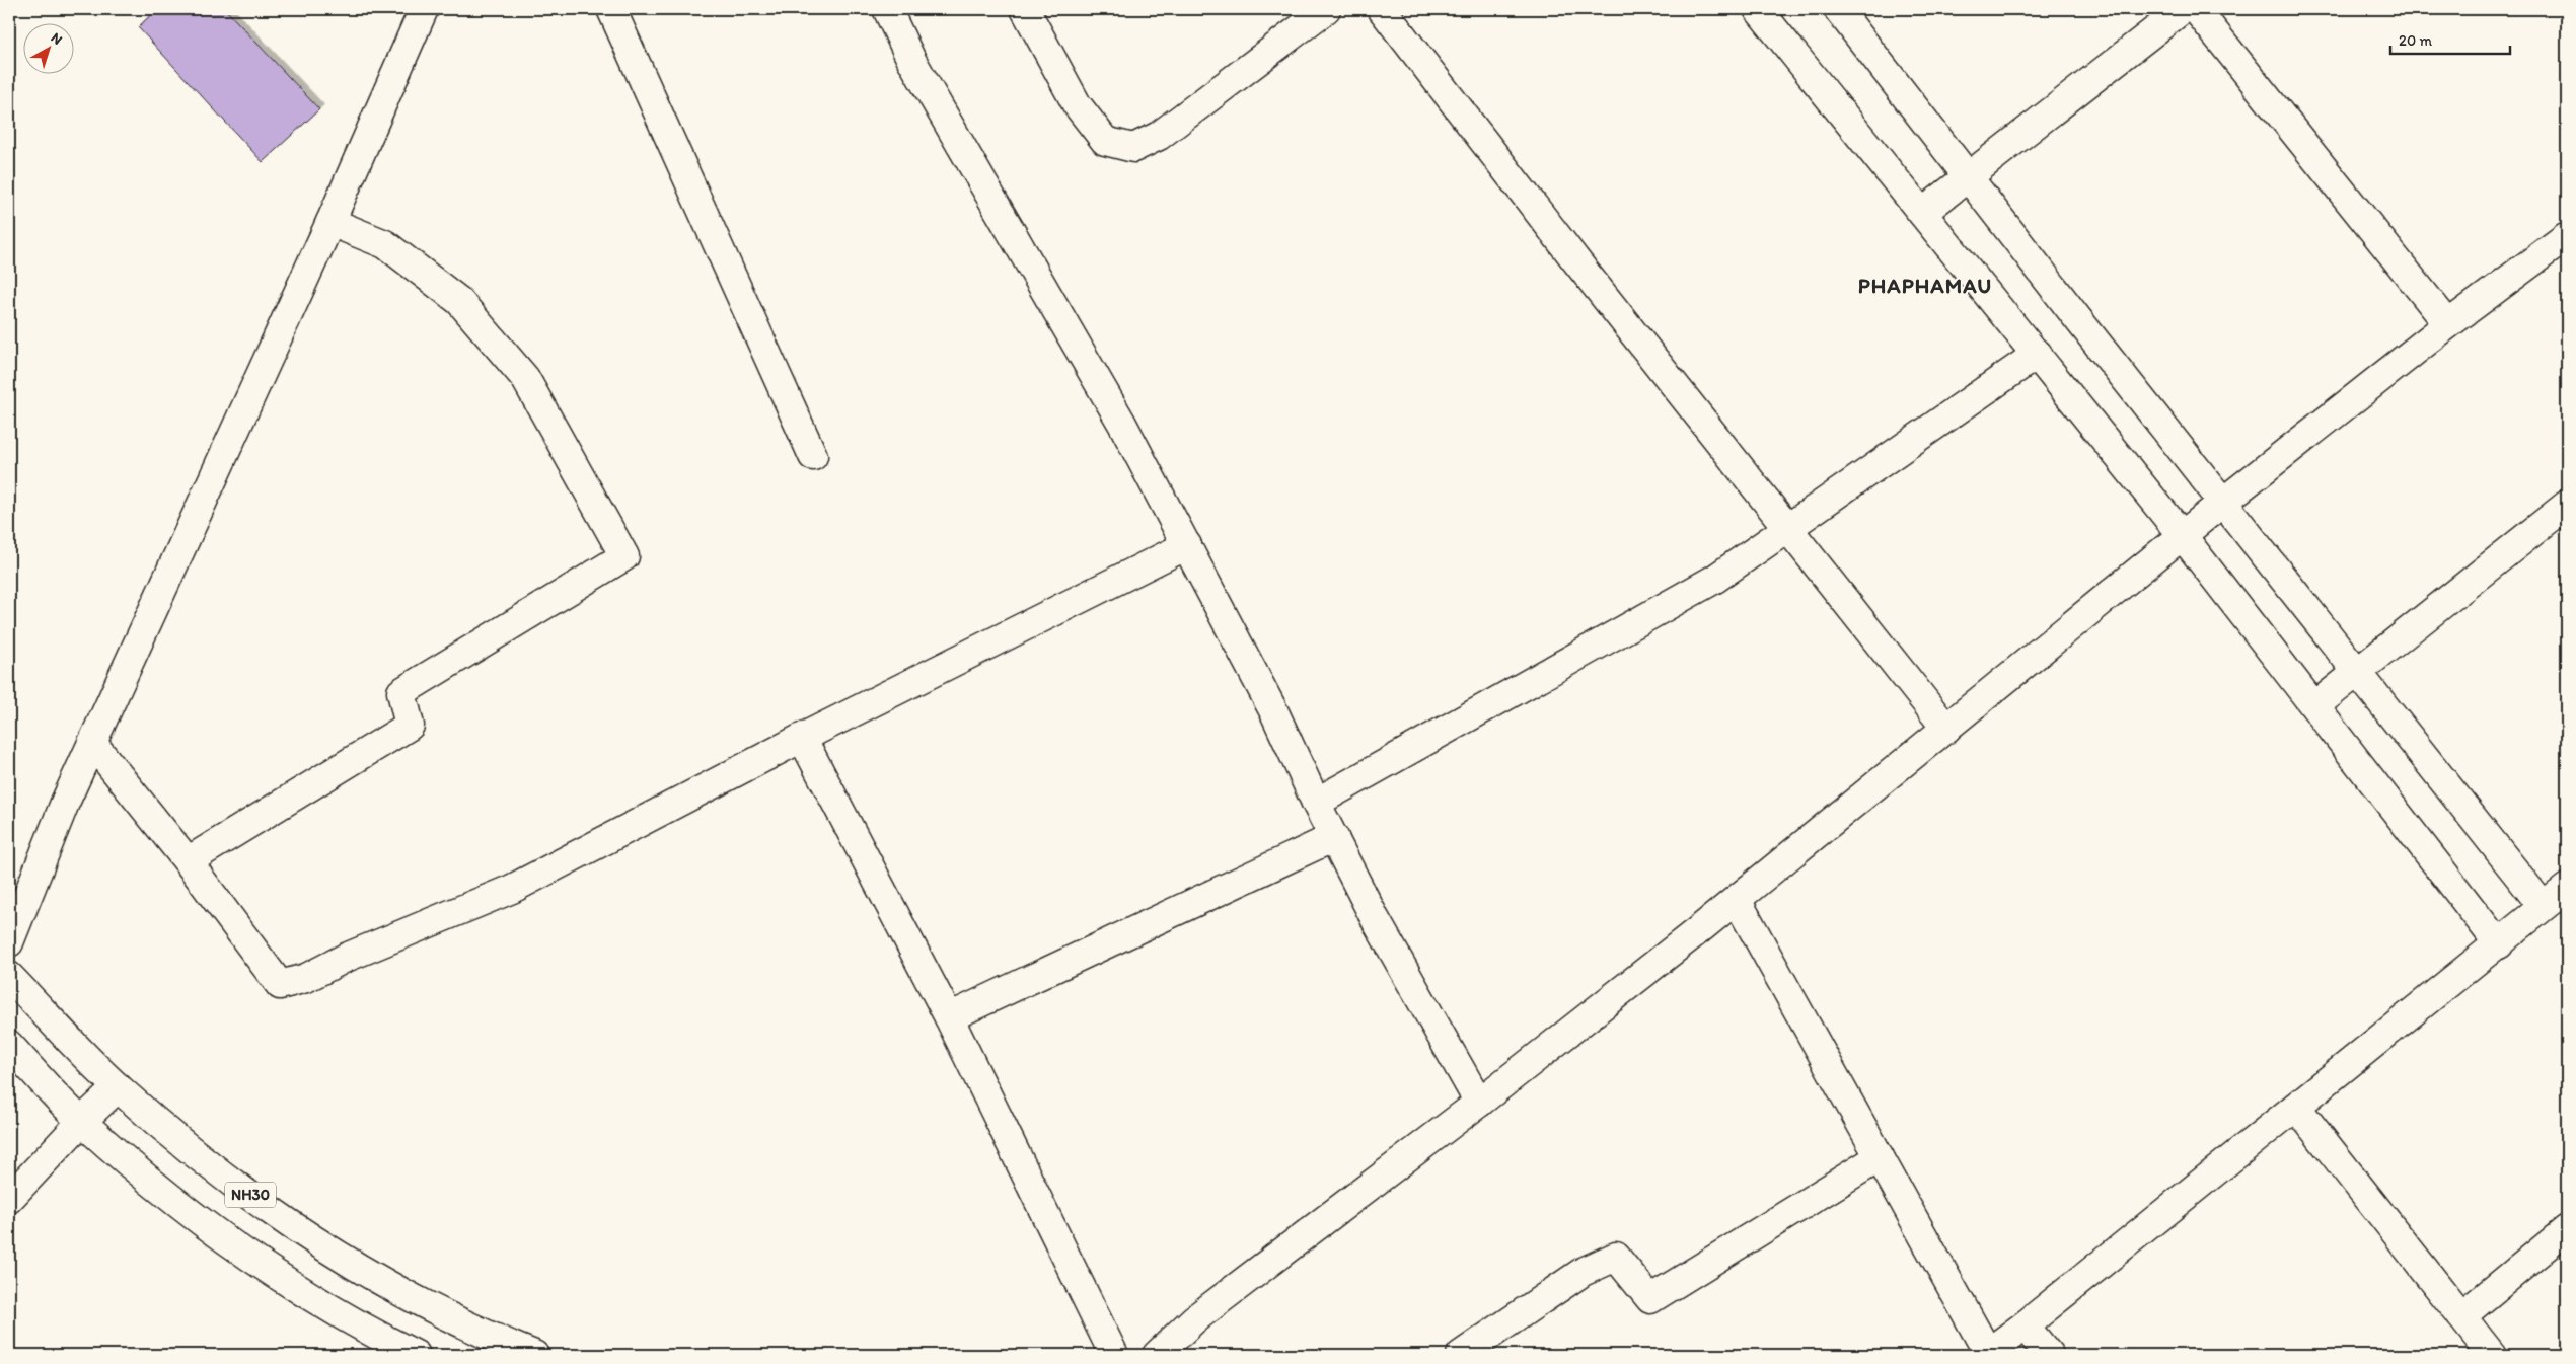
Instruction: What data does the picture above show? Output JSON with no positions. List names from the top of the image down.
{
  "streets": {
    "main road": ["NH30"]
  },
  "districts": ["PHAPHAMAU"],
  "scale_bar": "20 m",
  "north": "top right"
}
